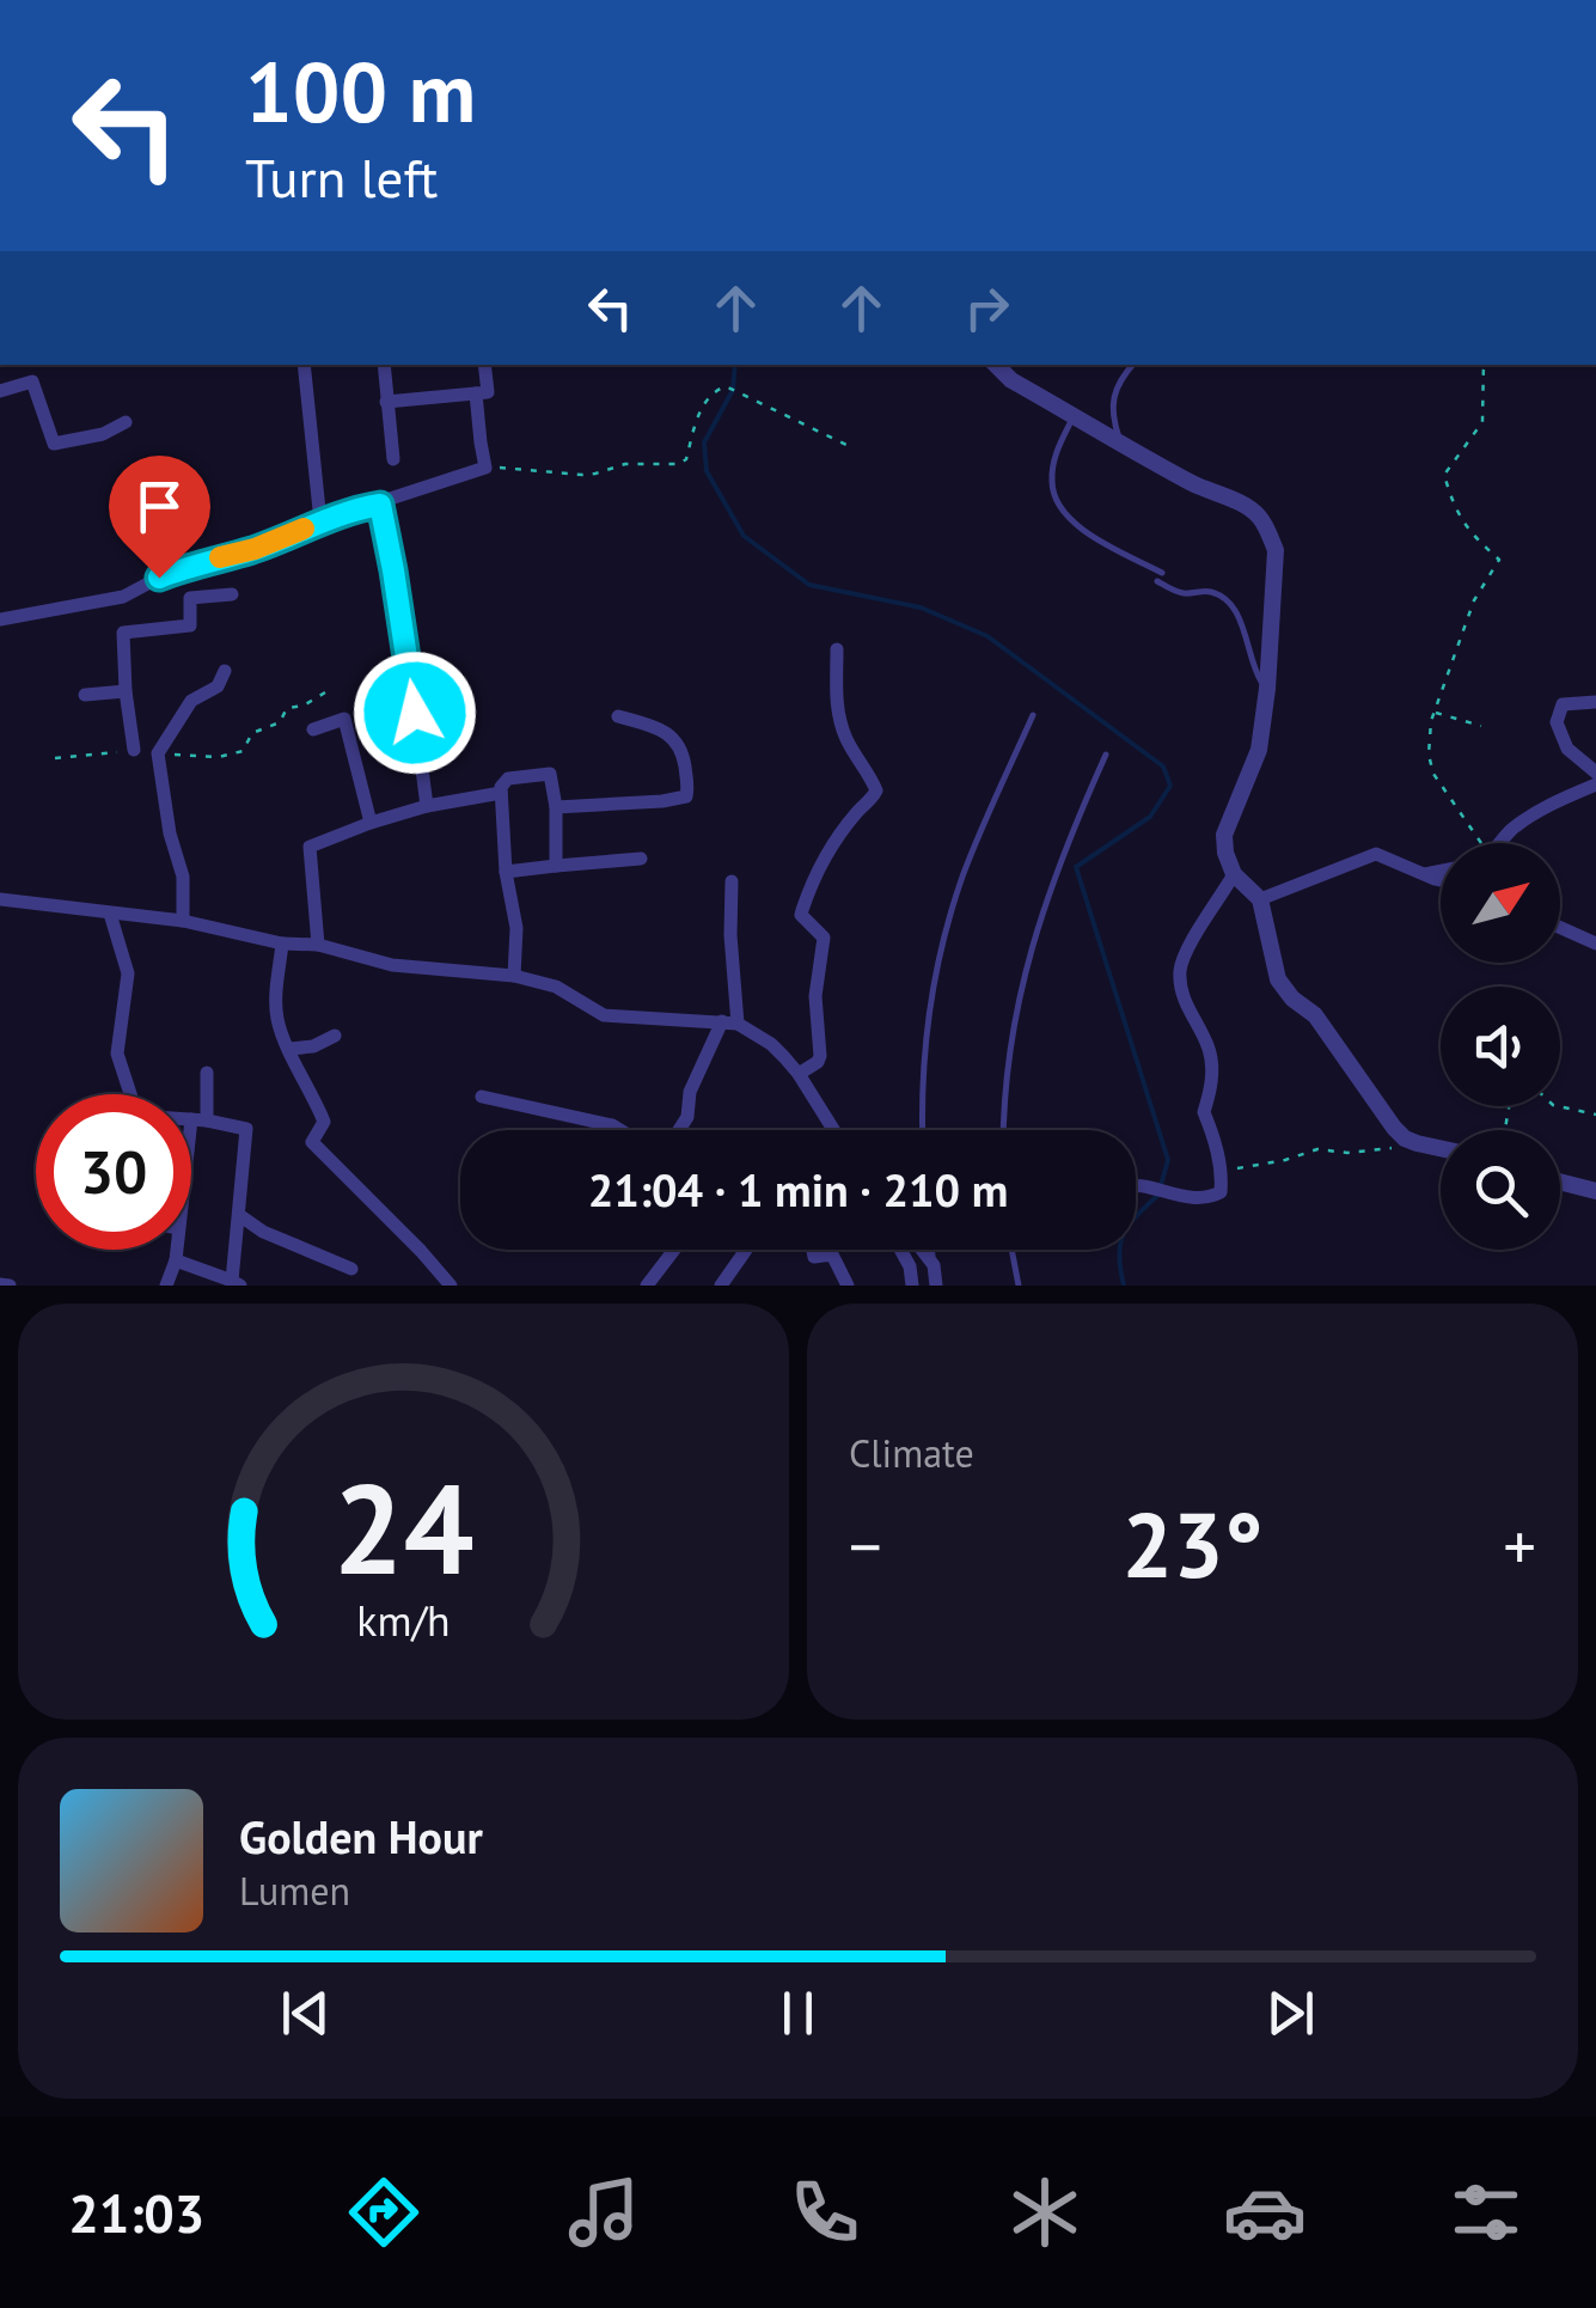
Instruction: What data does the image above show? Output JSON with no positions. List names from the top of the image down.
{
  "north": "top right",
  "page": {
    "turn": ["100 m", "Turn left"],
    "limit": "30",
    "trip": "21:04 · 1 min · 210 m",
    "tile": "Climate",
    "heat": ["−", "23°", "+"],
    "song": ["Golden Hour", "Lumen"],
    "tabs": "21:03",
    "gauge": ["24", "km/h"]
  }
}
